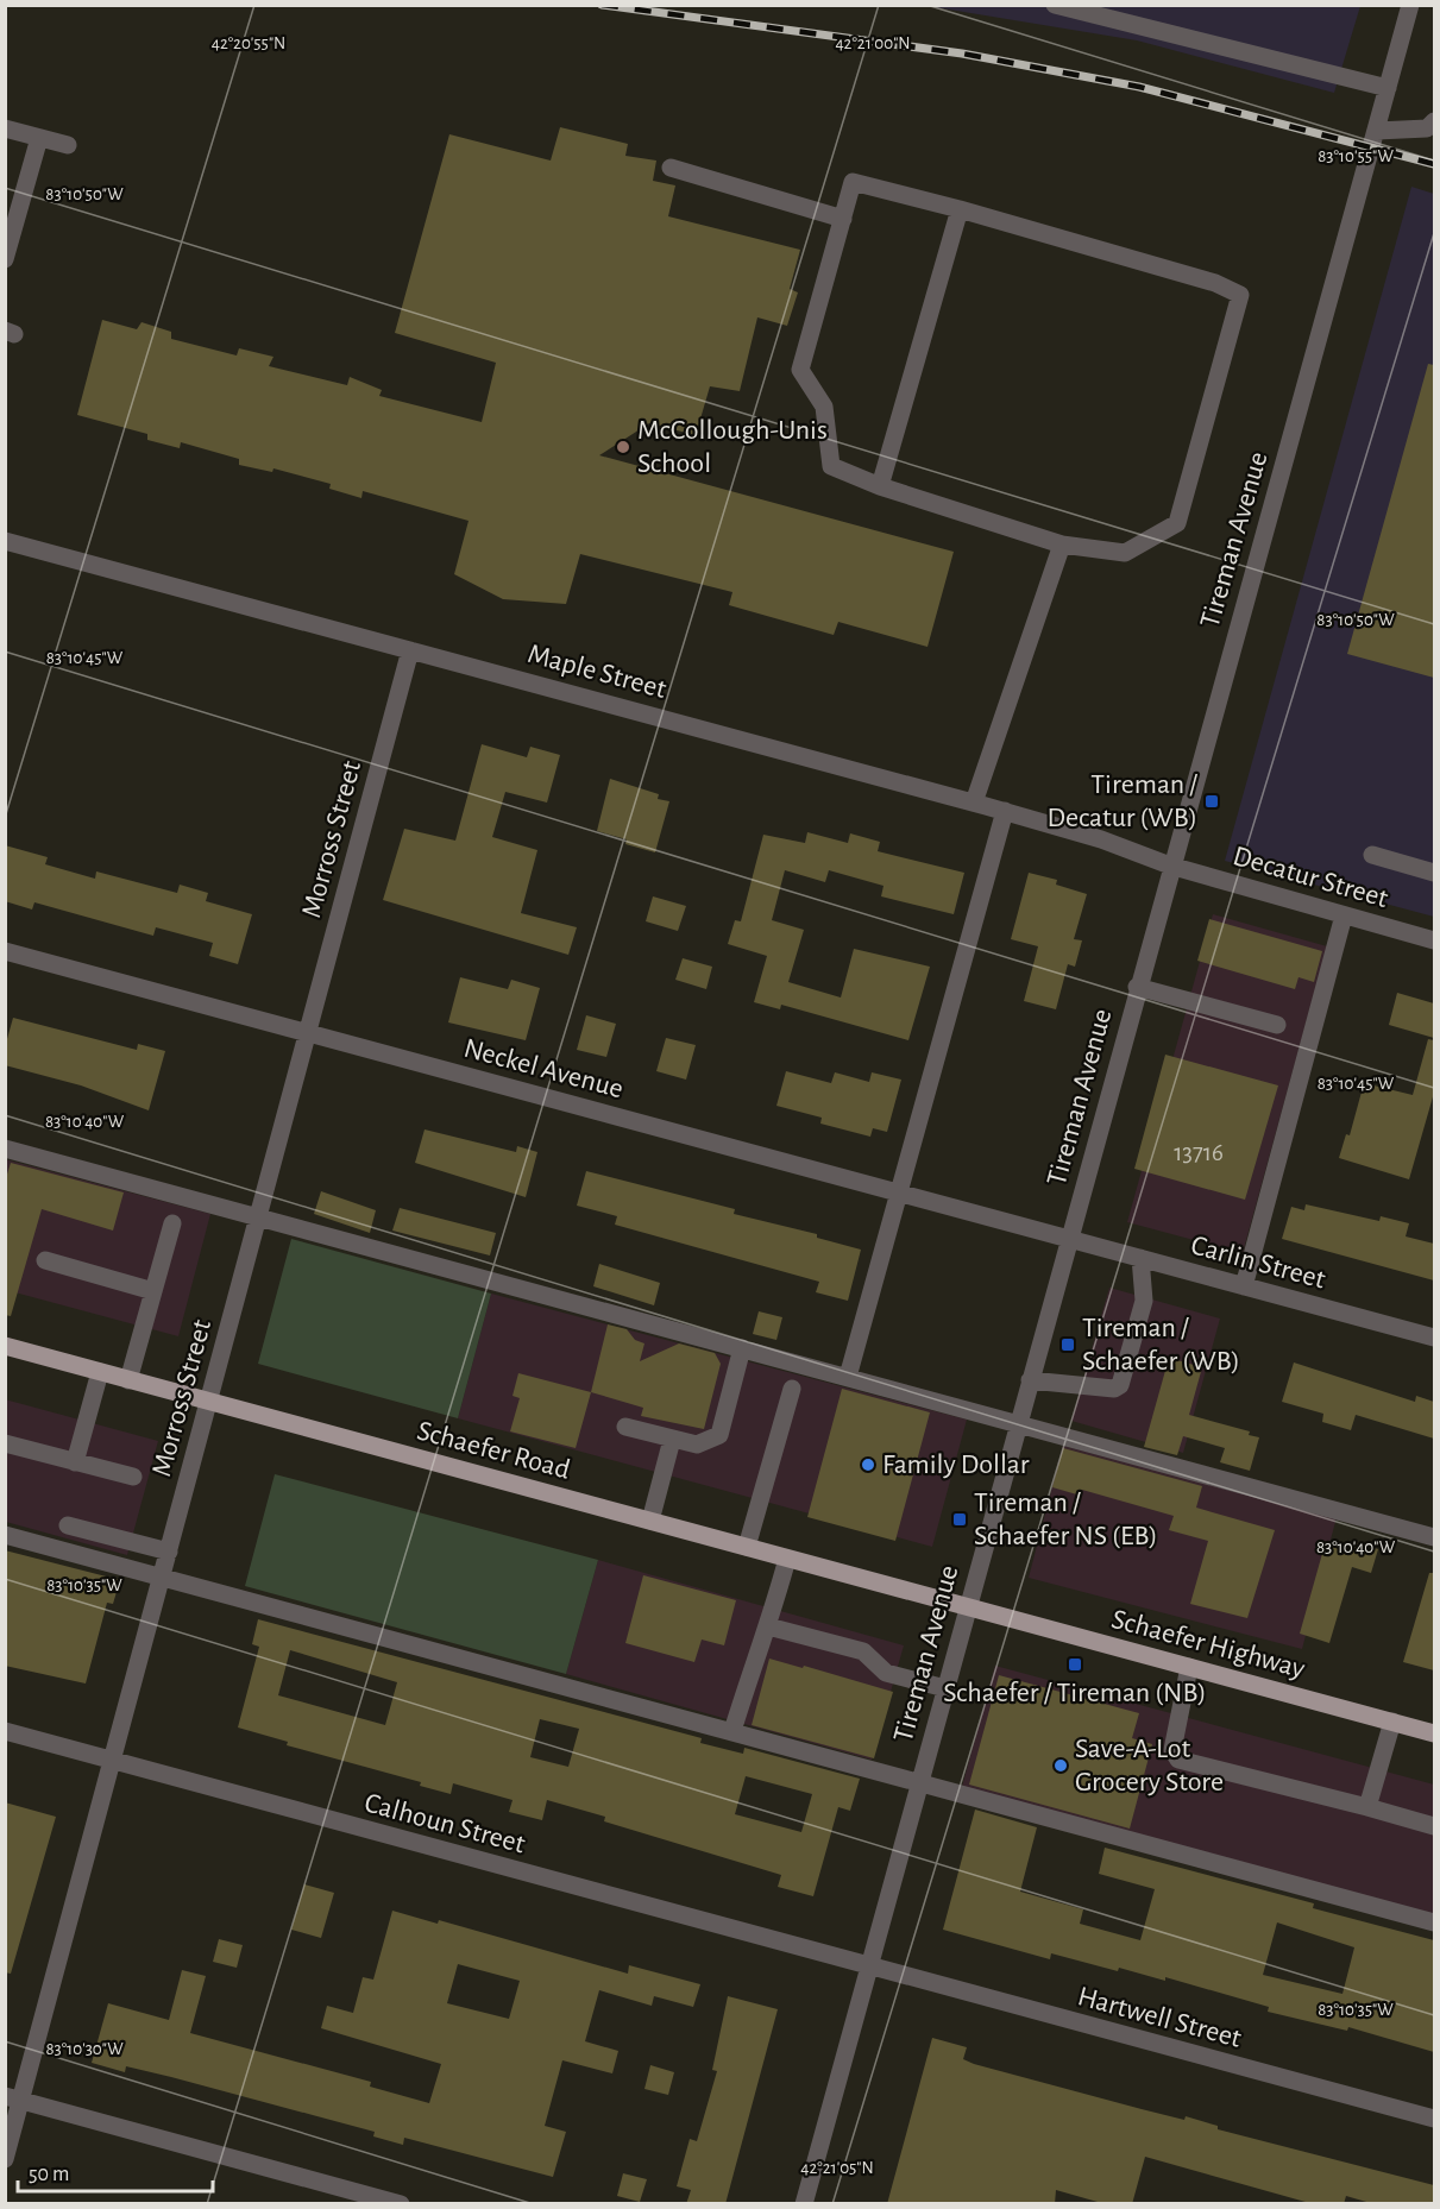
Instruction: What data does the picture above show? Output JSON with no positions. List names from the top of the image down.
{
  "streets": {
    "main road": ["Schaefer Road", "Schaefer Highway"],
    "street": [
      "Tireman Avenue",
      "Maple Street",
      "Morross Street",
      "Decatur Street",
      "Neckel Avenue",
      "Carlin Street",
      "Calhoun Street",
      "Hartwell Street"
    ]
  },
  "crossings": [
    ["Tireman Avenue", "Maple Street"],
    ["Tireman Avenue", "Decatur Street"],
    ["Tireman Avenue", "Neckel Avenue"],
    ["Tireman Avenue", "Carlin Street"],
    ["Tireman Avenue", "Schaefer Road"],
    ["Tireman Avenue", "Schaefer Highway"],
    ["Tireman Avenue", "Calhoun Street"],
    ["Tireman Avenue", "Hartwell Street"],
    ["Maple Street", "Morross Street"],
    ["Maple Street", "Decatur Street"],
    ["Morross Street", "Neckel Avenue"],
    ["Morross Street", "Schaefer Road"],
    ["Morross Street", "Calhoun Street"],
    ["Neckel Avenue", "Carlin Street"],
    ["Schaefer Road", "Schaefer Highway"],
    ["Calhoun Street", "Hartwell Street"]
  ],
  "places": {
    "other": ["McCollough-Unis School", "Family Dollar", "Save-A-Lot Grocery Store"],
    "transit": [
      "Tireman / Decatur (WB)",
      "Tireman / Schaefer (WB)",
      "Tireman / Schaefer NS (EB)",
      "Schaefer / Tireman (NB)"
    ]
  },
  "house_numbers": ["13716"],
  "scale_bar": "50 m",
  "coordinates": [
    "42°20'55\"N",
    "42°21'00\"N",
    "83°10'55\"W",
    "83°10'50\"W",
    "83°10'45\"W",
    "83°10'40\"W",
    "83°10'35\"W",
    "83°10'30\"W",
    "42°21'05\"N"
  ]
}
